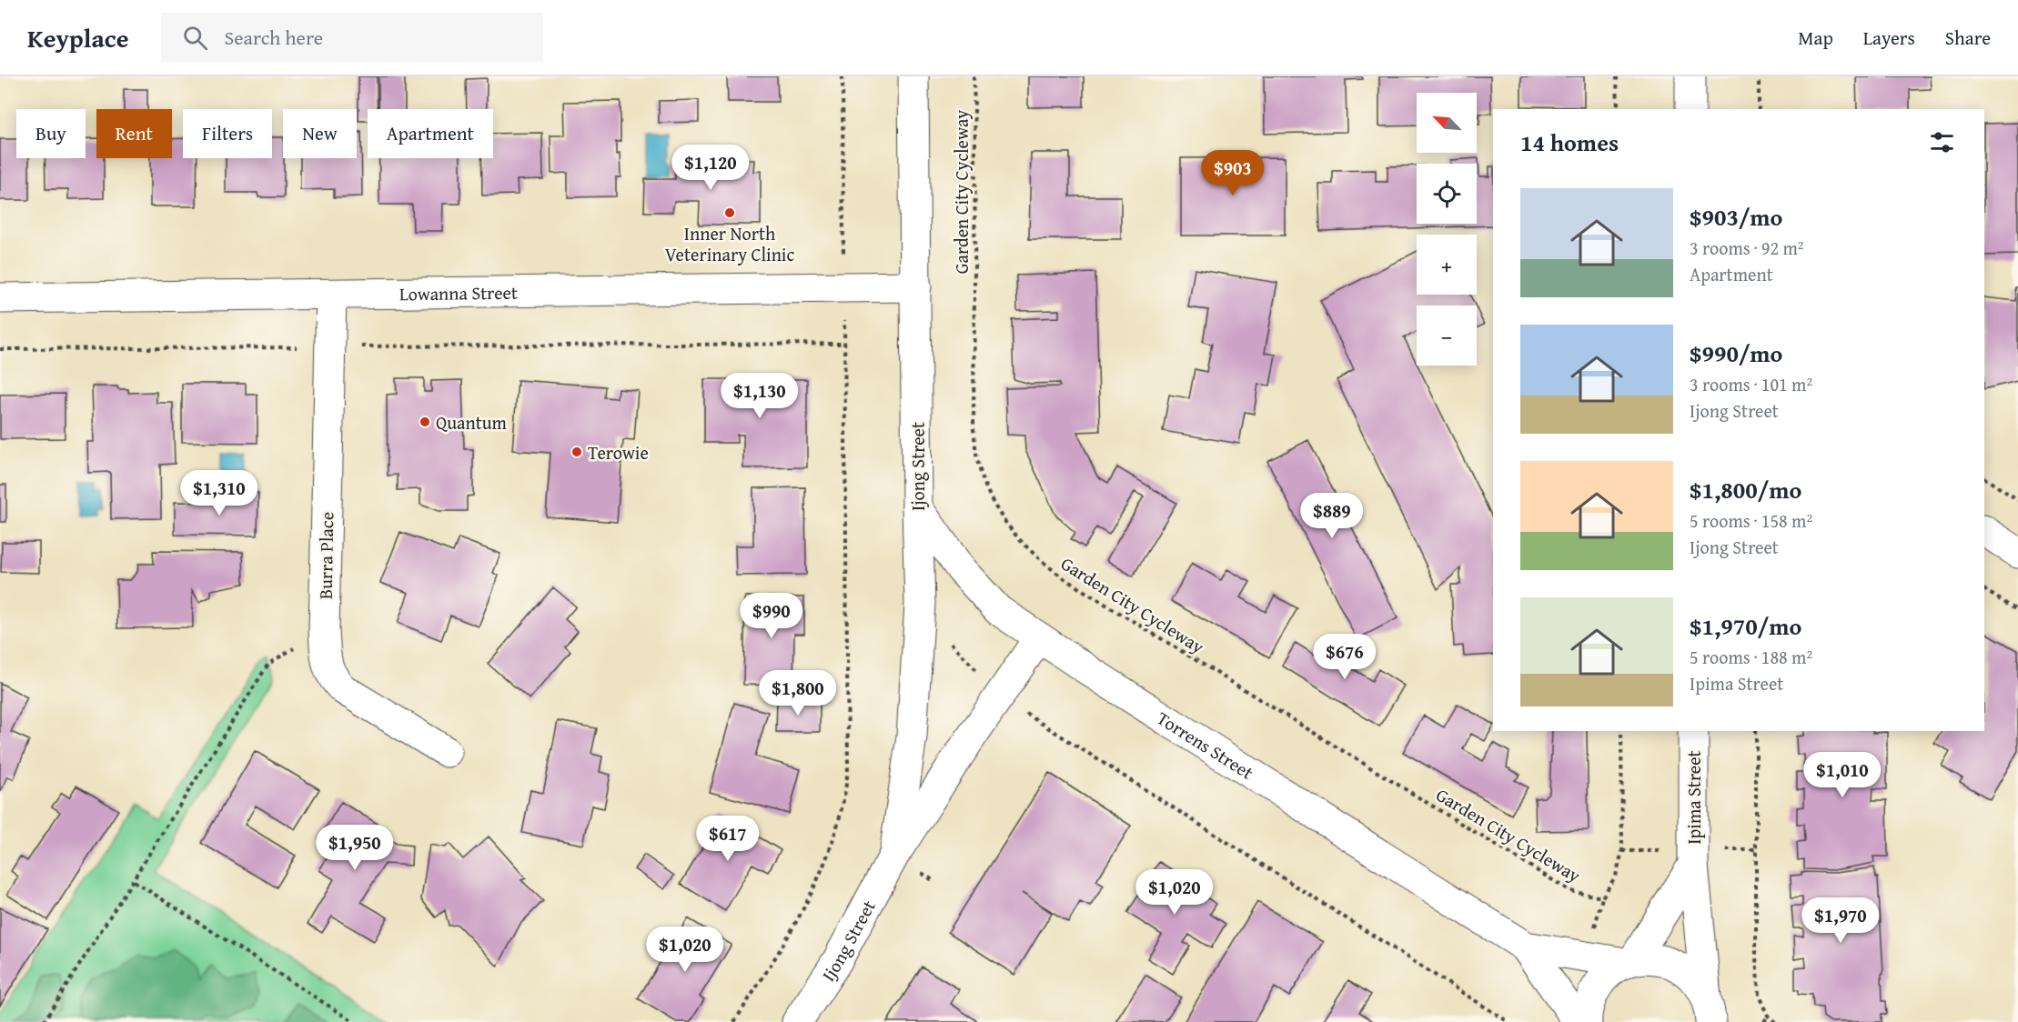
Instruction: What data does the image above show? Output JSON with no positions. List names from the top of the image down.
{
  "streets": {
    "street": [
      "Lowanna Street",
      "Ijong Street",
      "Burra Place",
      "Torrens Street",
      "Ipima Street"
    ],
    "path": ["Garden City Cycleway"]
  },
  "crossings": [
    ["Lowanna Street", "Ijong Street"],
    ["Lowanna Street", "Burra Place"],
    ["Ijong Street", "Torrens Street"],
    ["Torrens Street", "Ipima Street"]
  ],
  "places": ["Inner North Veterinary Clinic", "Quantum", "Terowie"],
  "north": "top left",
  "page": {
    "header": "Keyplace",
    "search": "Search here",
    "nav": ["Map", "Layers", "Share"],
    "map_buttons": ["+", "−"],
    "chip": [
      "Buy",
      "Rent",
      "Filters",
      "New",
      "Apartment"
    ],
    "heading": "14 homes",
    "price": [
      "$1,120",
      "$903",
      "$1,130",
      "$1,310",
      "$889",
      "$990",
      "$676",
      "$1,800",
      "$1,010",
      "$617",
      "$1,950",
      "$1,020",
      "$1,970",
      "$1,020"
    ],
    "list": [
      {
        "name": "$903/mo",
        "note": "3 rooms · 92 m² · Apartment"
      },
      {
        "name": "$990/mo",
        "note": "3 rooms · 101 m² · Ijong Street"
      },
      {
        "name": "$1,800/mo",
        "note": "5 rooms · 158 m² · Ijong Street"
      },
      {
        "name": "$1,970/mo",
        "note": "5 rooms · 188 m² · Ipima Street"
      }
    ]
  }
}
